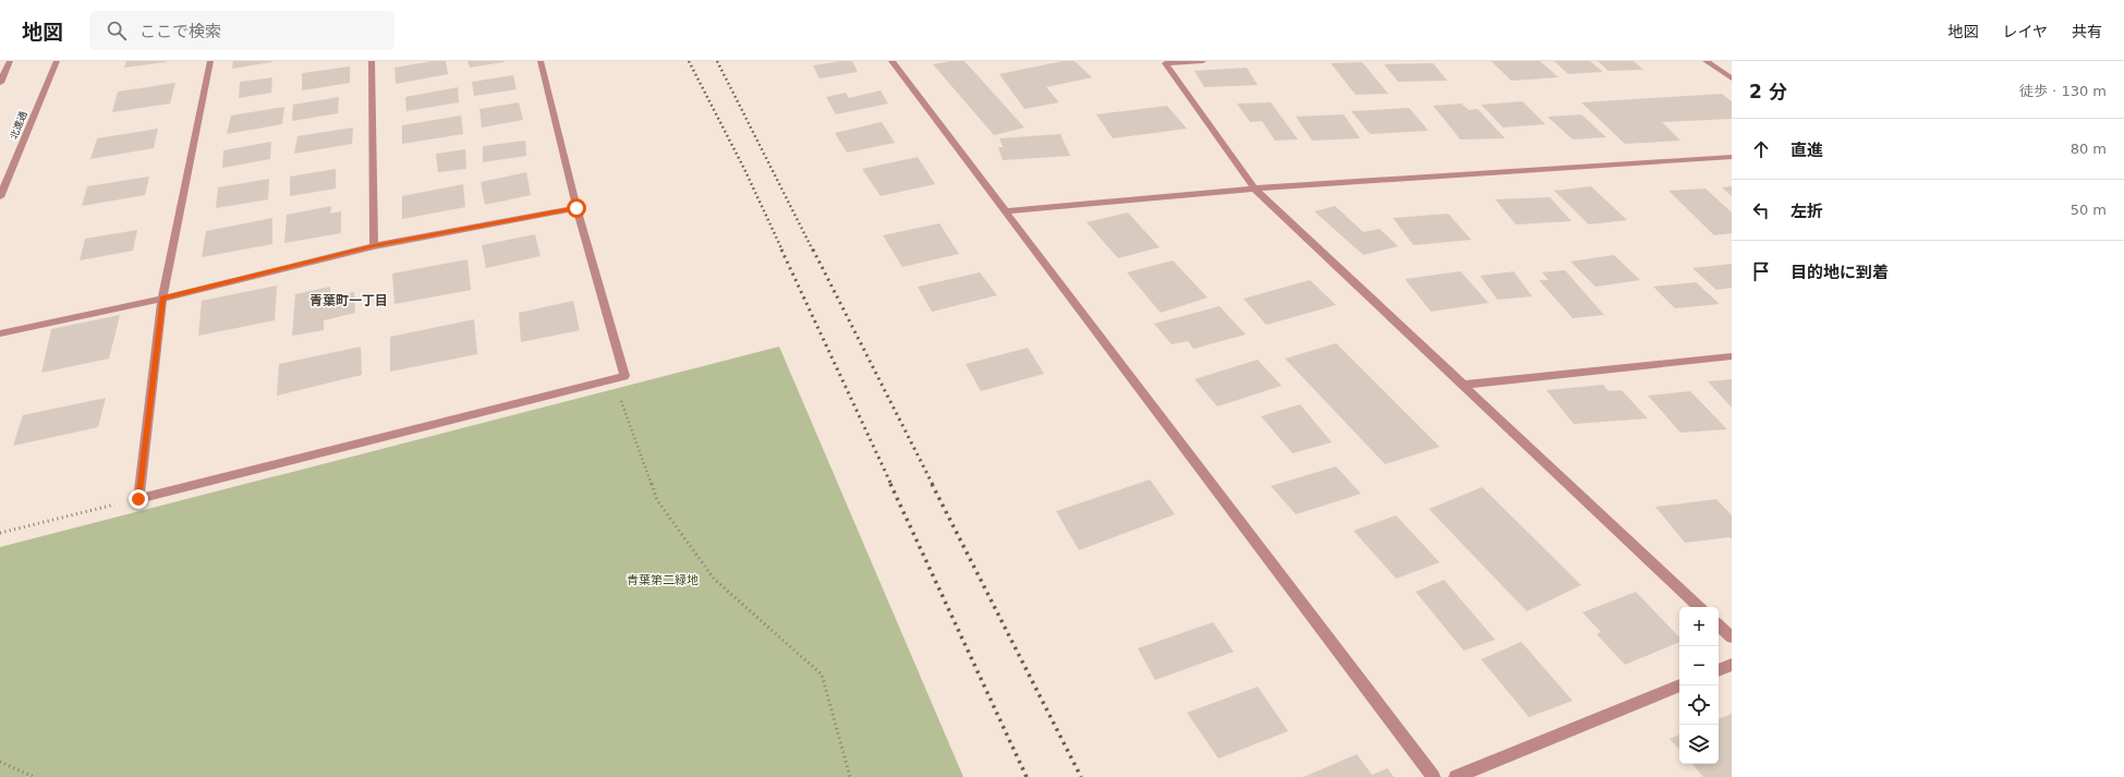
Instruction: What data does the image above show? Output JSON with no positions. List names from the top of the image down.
{
  "streets": {
    "street": ["北進通"]
  },
  "districts": ["青葉町一丁目"],
  "parks": ["青葉第二緑地"],
  "page": {
    "header": "地図",
    "search": "ここで検索",
    "nav": ["地図", "レイヤ", "共有"],
    "heading": ["2 分", "徒歩 · 130 m"],
    "list": [
      ["直進", "80 m"],
      ["左折", "50 m"],
      "目的地に到着"
    ],
    "map_buttons": ["+", "−"]
  }
}
